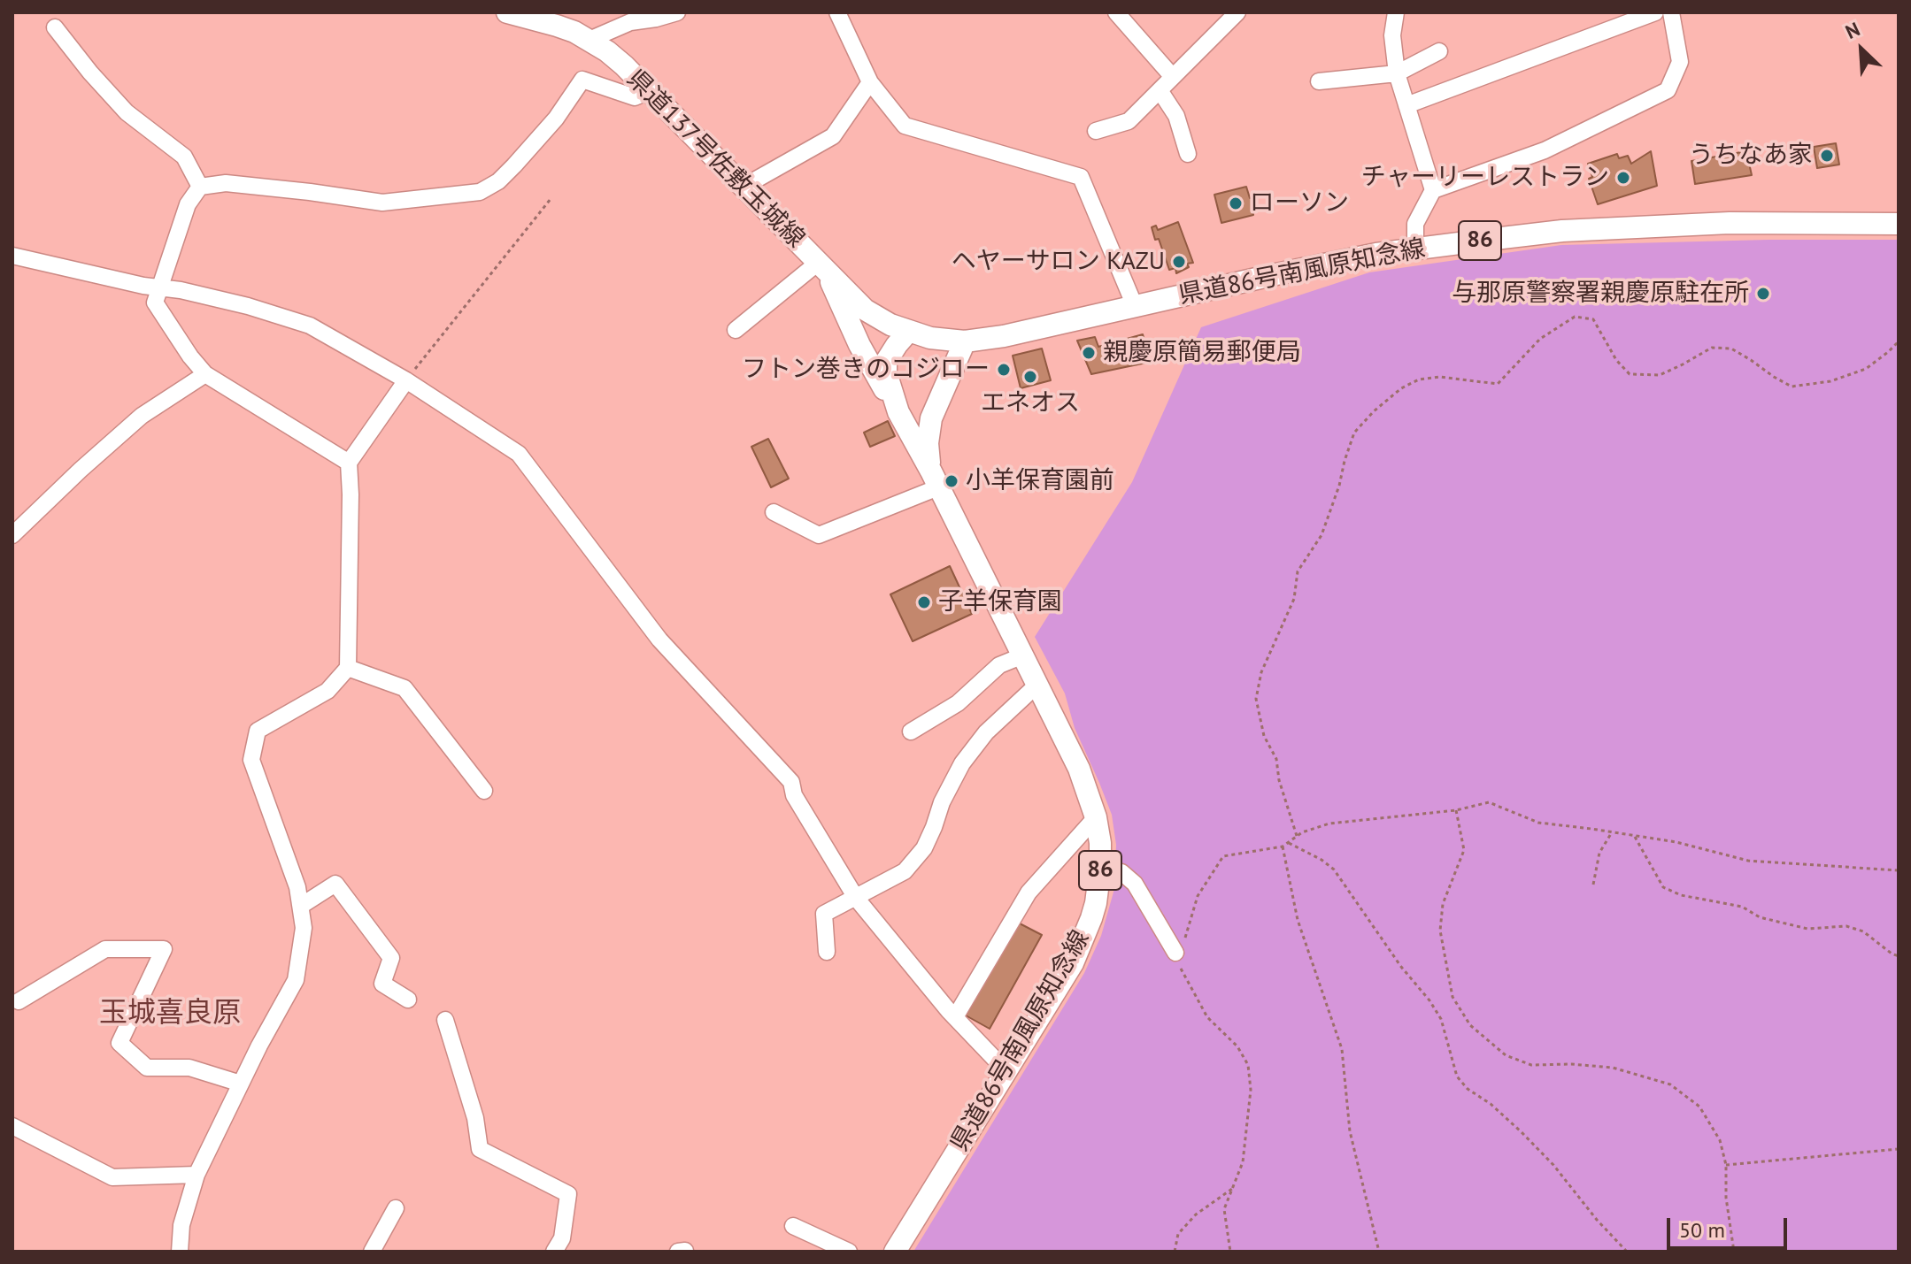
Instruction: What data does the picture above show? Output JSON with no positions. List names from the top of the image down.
{
  "streets": {
    "main road": ["県道137号佐敷玉城線", "86", "県道86号南風原知念線"]
  },
  "crossings": [
    ["県道137号佐敷玉城線", "県道86号南風原知念線"]
  ],
  "districts": ["玉城喜良原"],
  "places": [
    "うちなあ家",
    "チャーリーレストラン",
    "ローソン",
    "ヘヤーサロン KAZU",
    "与那原警察署親慶原駐在所",
    "親慶原簡易郵便局",
    "フトン巻きのコジロー",
    "エネオス",
    "小羊保育園前",
    "子羊保育園"
  ],
  "scale_bar": "50 m",
  "north": "top left"
}
